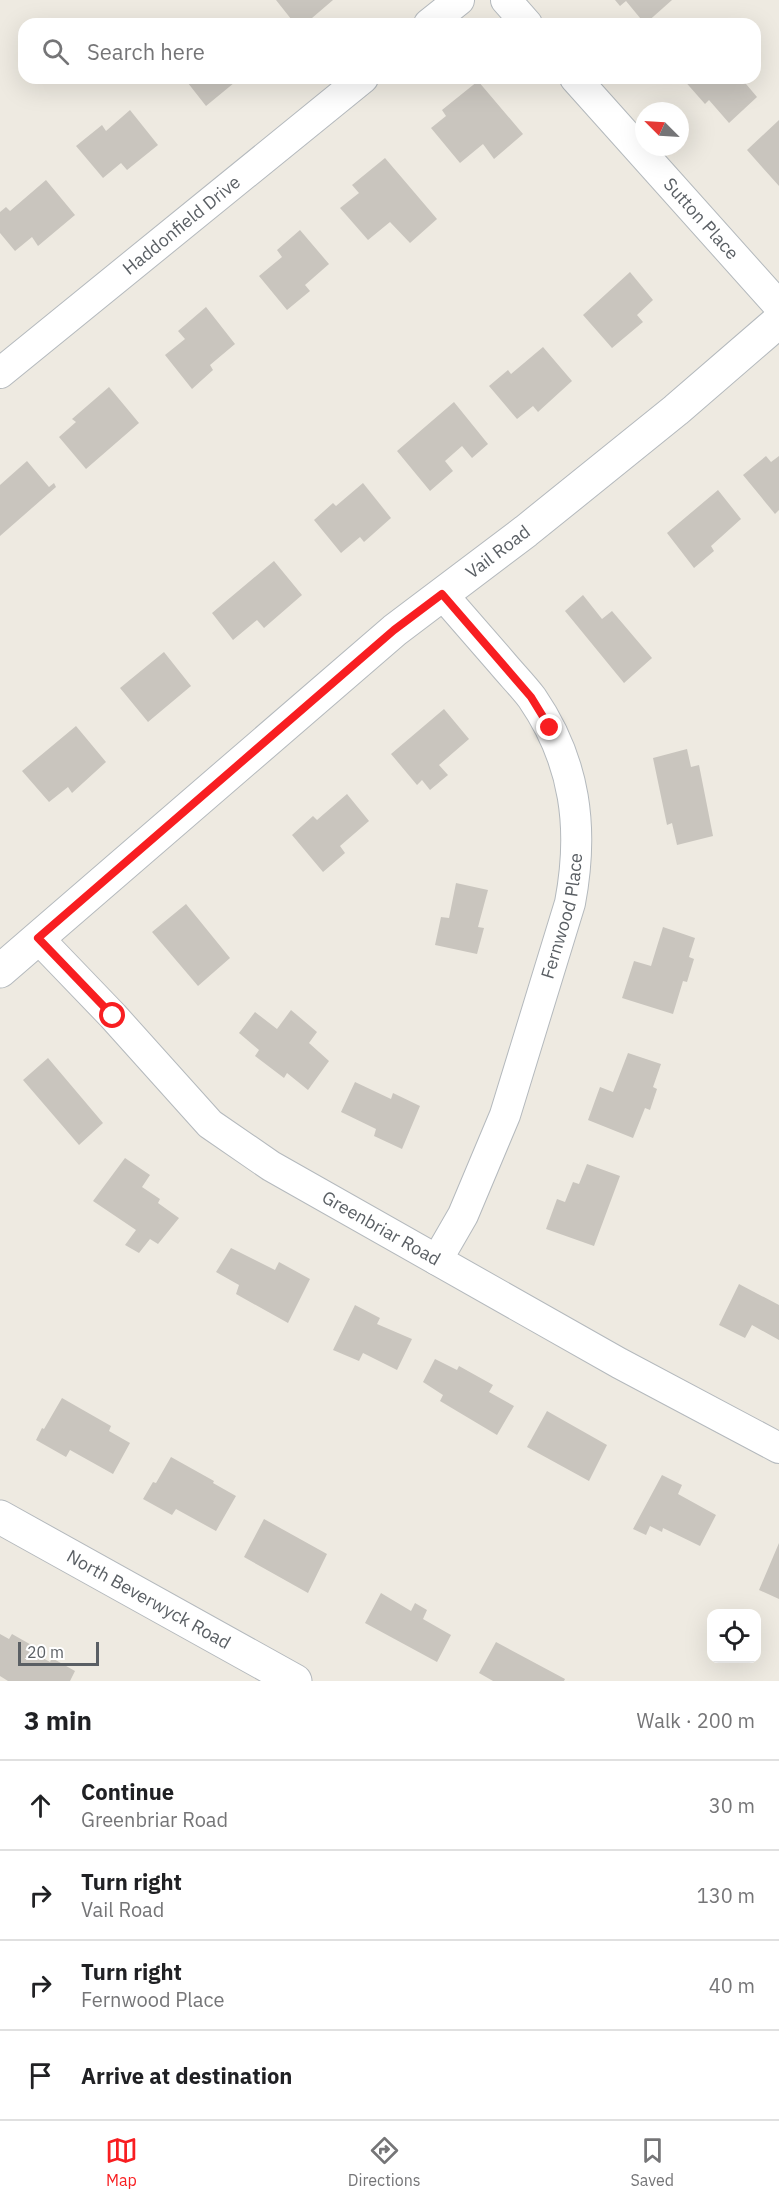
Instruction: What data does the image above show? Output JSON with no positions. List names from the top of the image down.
{
  "streets": {
    "street": [
      "Sutton Place",
      "Haddonfield Drive",
      "Vail Road",
      "Fernwood Place",
      "Greenbriar Road",
      "North Beverwyck Road"
    ]
  },
  "crossings": [
    ["Vail Road", "Fernwood Place"],
    ["Vail Road", "Greenbriar Road"],
    ["Fernwood Place", "Greenbriar Road"]
  ],
  "scale_bar": "20 m",
  "north": "top left",
  "page": {
    "search": "Search here",
    "scale": "20 m",
    "heading": ["3 min", "Walk · 200 m"],
    "list": [
      ["Continue", "Greenbriar Road", "30 m"],
      ["Turn right", "Vail Road", "130 m"],
      ["Turn right", "Fernwood Place", "40 m"],
      "Arrive at destination"
    ],
    "nav": ["Map", "Directions", "Saved"]
  }
}
